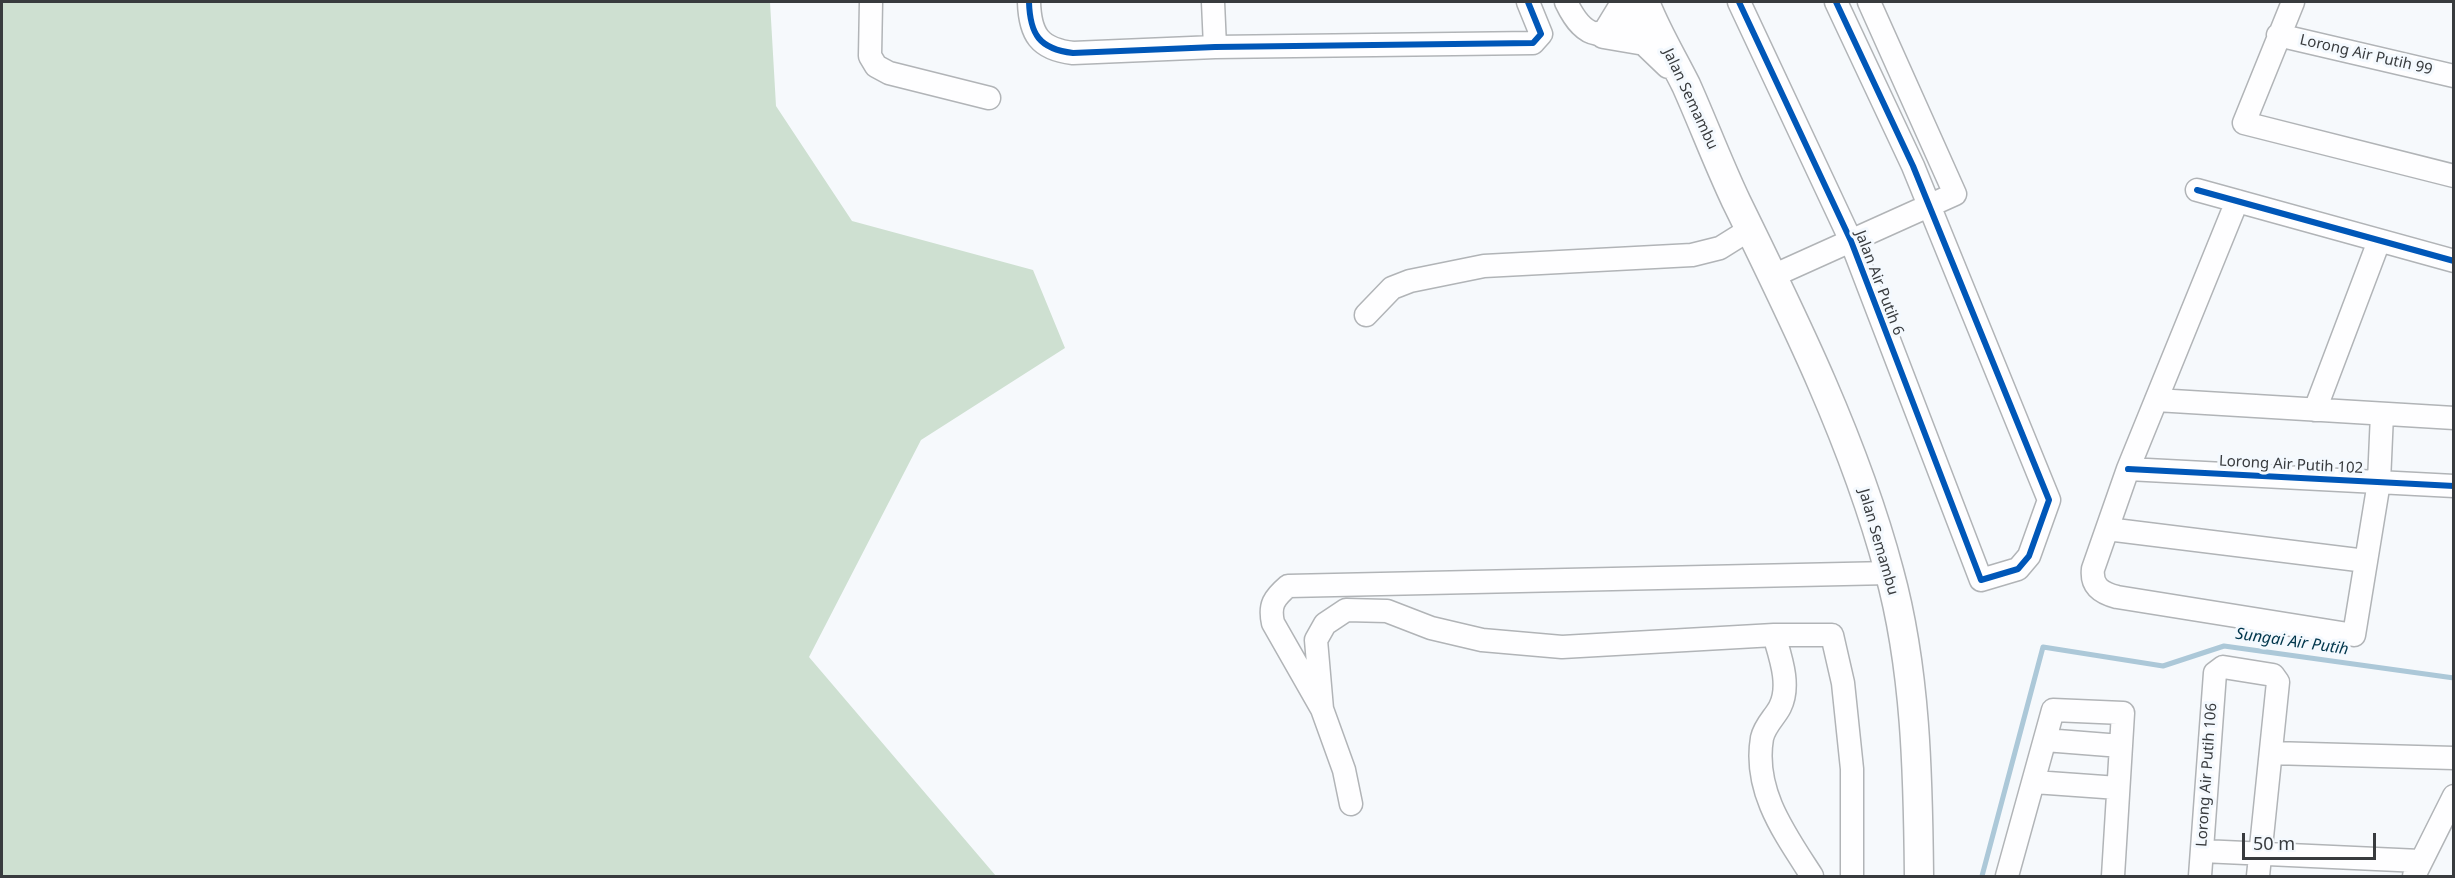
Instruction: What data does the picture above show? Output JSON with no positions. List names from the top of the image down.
{
  "streets": {
    "main road": ["Jalan Semambu"],
    "street": [
      "Lorong Air Putih 99",
      "Jalan Air Putih 6",
      "Lorong Air Putih 102",
      "Lorong Air Putih 106"
    ]
  },
  "water": ["Sungai Air Putih"],
  "scale_bar": "50 m"
}
